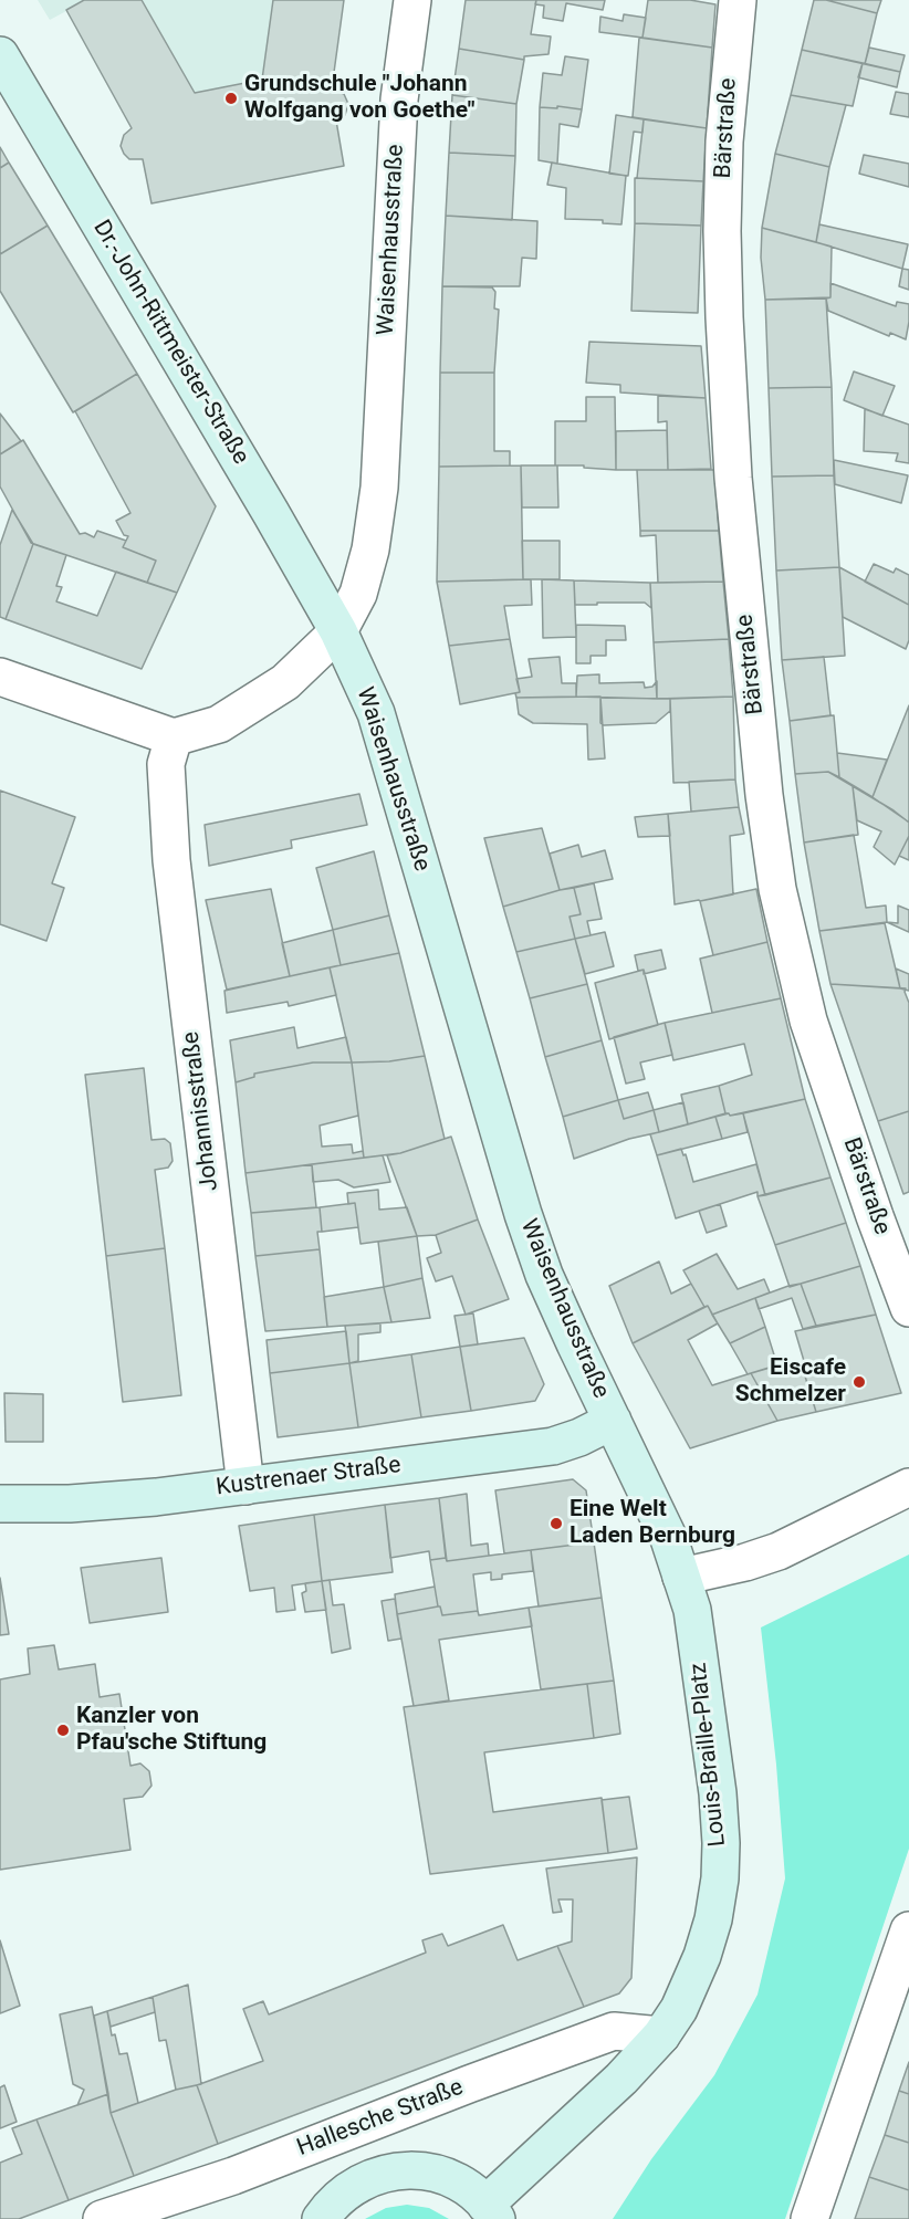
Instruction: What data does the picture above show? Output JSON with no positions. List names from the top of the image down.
{
  "streets": {
    "street": [
      "Bärstraße",
      "Waisenhausstraße",
      "Dr.-John-Rittmeister-Straße",
      "Johannisstraße",
      "Kustrenaer Straße",
      "Louis-Braille-Platz",
      "Hallesche Straße"
    ]
  },
  "crossings": [
    ["Waisenhausstraße", "Dr.-John-Rittmeister-Straße"],
    ["Waisenhausstraße", "Kustrenaer Straße"],
    ["Waisenhausstraße", "Louis-Braille-Platz"],
    ["Johannisstraße", "Kustrenaer Straße"],
    ["Kustrenaer Straße", "Louis-Braille-Platz"],
    ["Louis-Braille-Platz", "Hallesche Straße"]
  ],
  "places": [
    "Grundschule \"Johann Wolfgang von Goethe\"",
    "Eiscafe Schmelzer",
    "Eine Welt Laden Bernburg",
    "Kanzler von Pfau'sche Stiftung"
  ]
}
